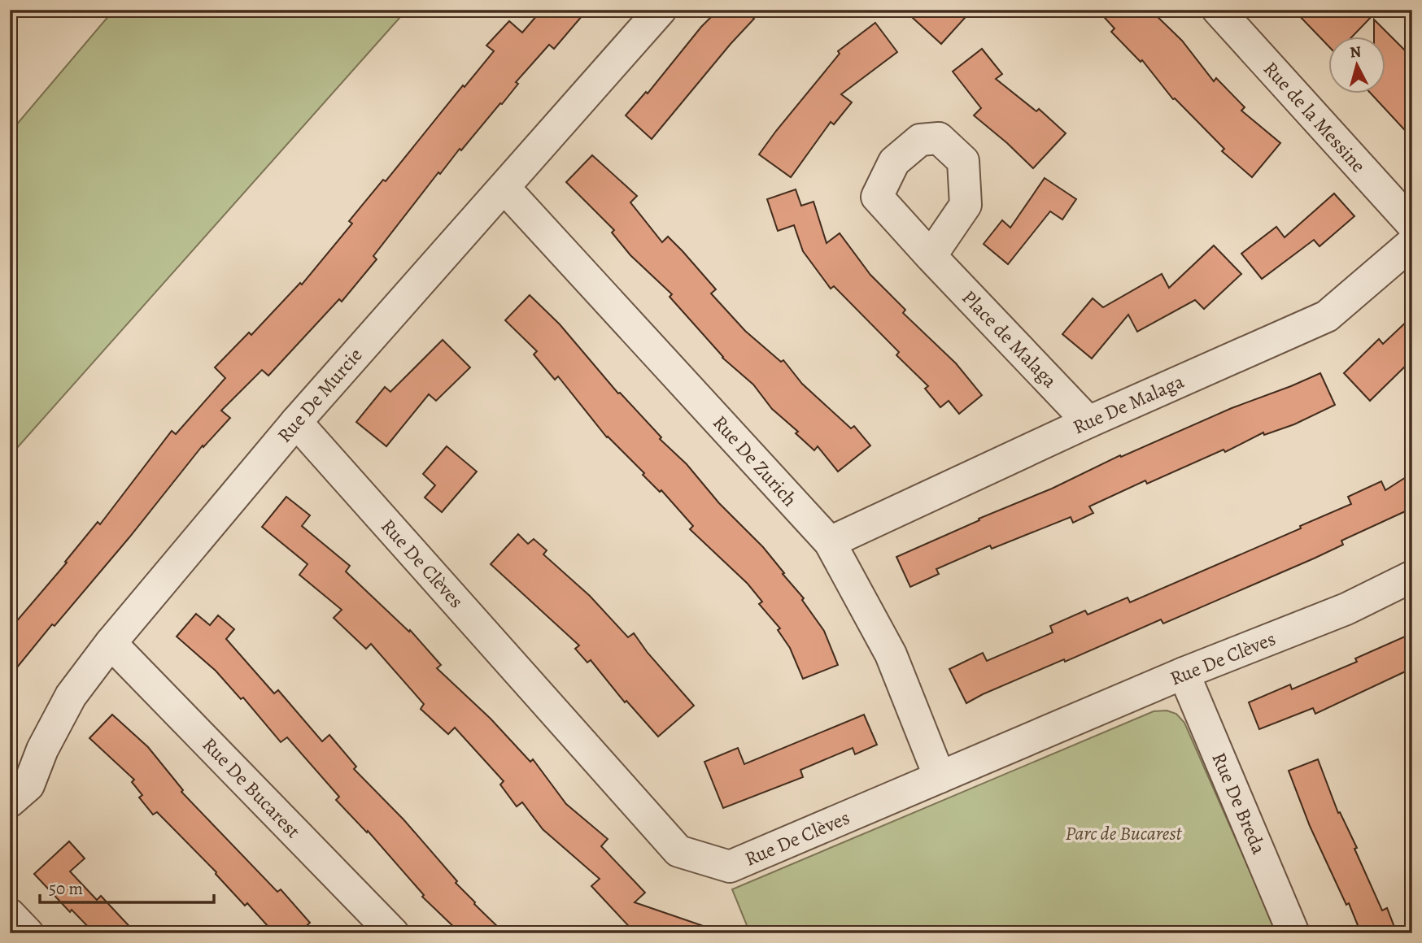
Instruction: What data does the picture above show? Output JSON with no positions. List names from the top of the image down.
{
  "streets": {
    "street": [
      "Rue de la Messine",
      "Place de Malaga",
      "Rue De Murcie",
      "Rue De Malaga",
      "Rue De Zurich",
      "Rue De Clèves",
      "Rue De Bucarest",
      "Rue De Breda"
    ]
  },
  "crossings": [
    ["Place de Malaga", "Rue De Malaga"],
    ["Rue De Murcie", "Rue De Zurich"],
    ["Rue De Murcie", "Rue De Clèves"],
    ["Rue De Murcie", "Rue De Bucarest"],
    ["Rue De Malaga", "Rue De Zurich"],
    ["Rue De Zurich", "Rue De Clèves"],
    ["Rue De Clèves", "Rue De Breda"]
  ],
  "parks": ["Parc de Bucarest"],
  "scale_bar": "50 m",
  "north": "top"
}
